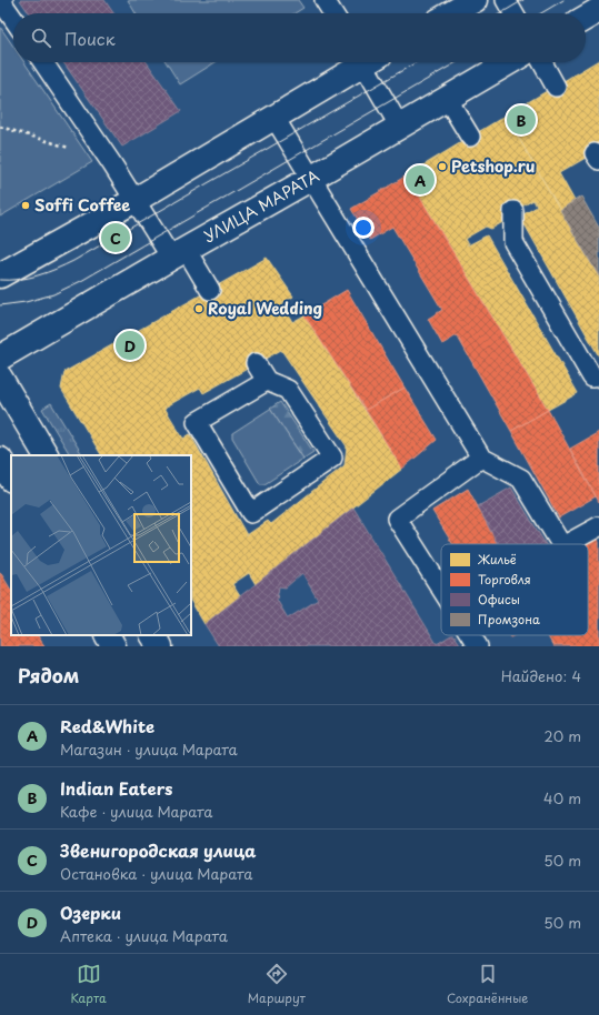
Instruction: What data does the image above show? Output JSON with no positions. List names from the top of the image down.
{
  "streets": {
    "street": ["УЛИЦА МАРАТА"]
  },
  "places": ["Petshop.ru", "Soffi Coffee", "Royal Wedding"],
  "legend": [
    "Жильё",
    "Торговля",
    "Офисы",
    "Промзона"
  ],
  "page": {
    "search": "Поиск",
    "pins": [
      "B",
      "A",
      "C",
      "D"
    ],
    "heading": ["Рядом", "Найдено: 4"],
    "list": [
      {
        "mark": "A",
        "name": "Red&White",
        "note": "Магазин · улица Марата",
        "value": "20 m"
      },
      {
        "mark": "B",
        "name": "Indian Eaters",
        "note": "Кафе · улица Марата",
        "value": "40 m"
      },
      {
        "mark": "C",
        "name": "Звенигородская улица",
        "note": "Остановка · улица Марата",
        "value": "50 m"
      },
      {
        "mark": "D",
        "name": "Озерки",
        "note": "Аптека · улица Марата",
        "value": "50 m"
      }
    ],
    "nav": ["Карта", "Маршрут", "Сохранённые"]
  }
}
